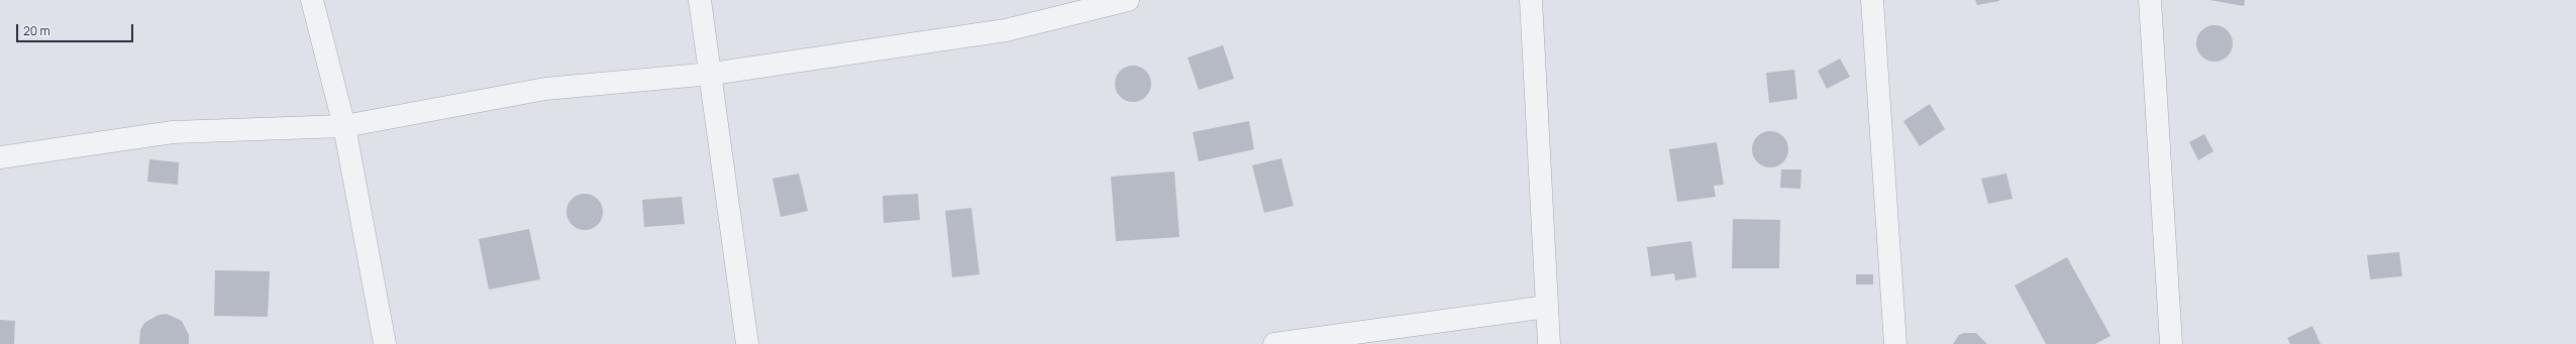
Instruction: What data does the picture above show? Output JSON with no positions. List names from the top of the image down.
{
  "scale_bar": "20 m"
}
